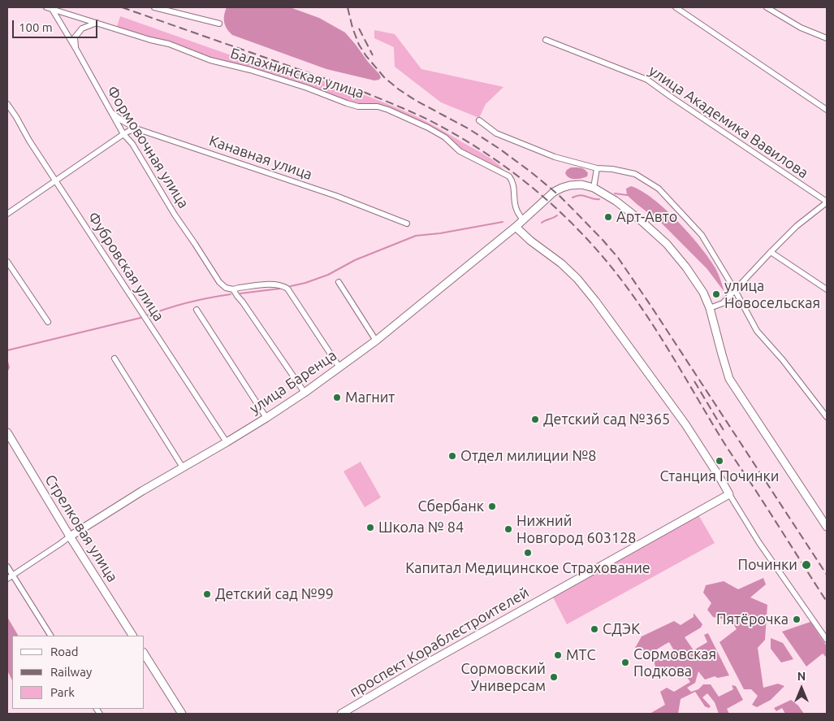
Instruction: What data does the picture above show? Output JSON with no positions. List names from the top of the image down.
{
  "streets": {
    "street": [
      "Балахнинская улица",
      "улица Академика Вавилова",
      "Формовочная улица",
      "Канавная улица",
      "Фубровская улица",
      "улица Баренца",
      "Стрелковая улица",
      "проспект Кораблестроителей"
    ]
  },
  "crossings": [
    ["Балахнинская улица", "Формовочная улица"],
    ["Балахнинская улица", "улица Баренца"],
    ["Формовочная улица", "Канавная улица"],
    ["Формовочная улица", "улица Баренца"],
    ["Фубровская улица", "улица Баренца"],
    ["улица Баренца", "Стрелковая улица"]
  ],
  "places": [
    "Арт-Авто",
    "улица Новосельская",
    "Магнит",
    "Детский сад №365",
    "Отдел милиции №8",
    "Станция Починки",
    "Сбербанк",
    "Школа № 84",
    "Нижний Новгород 603128",
    "Капитал Медицинское Страхование",
    "Починки",
    "Детский сад №99",
    "Пятёрочка",
    "СДЭК",
    "МТС",
    "Сормовская Подкова",
    "Сормовский Универсам"
  ],
  "legend": ["Road", "Railway", "Park"],
  "scale_bar": "100 m",
  "north": "top"
}
